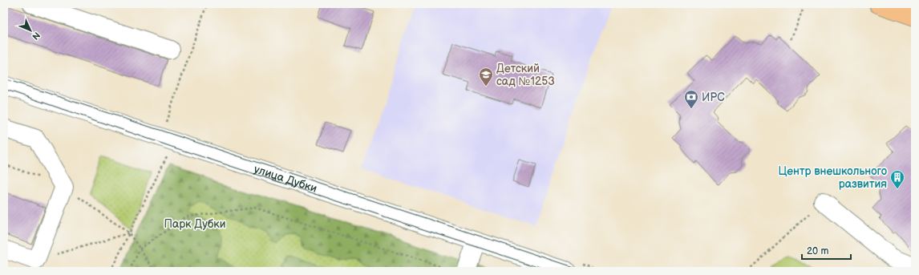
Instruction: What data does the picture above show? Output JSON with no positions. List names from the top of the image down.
{
  "streets": {
    "street": ["улица Дубки"]
  },
  "parks": ["Парк Дубки"],
  "places": {
    "school or university": ["Детский сад №1253"],
    "bank": ["ИРС"],
    "building": ["Центр внешкольного развития"]
  },
  "scale_bar": "20 m",
  "north": "bottom right"
}
